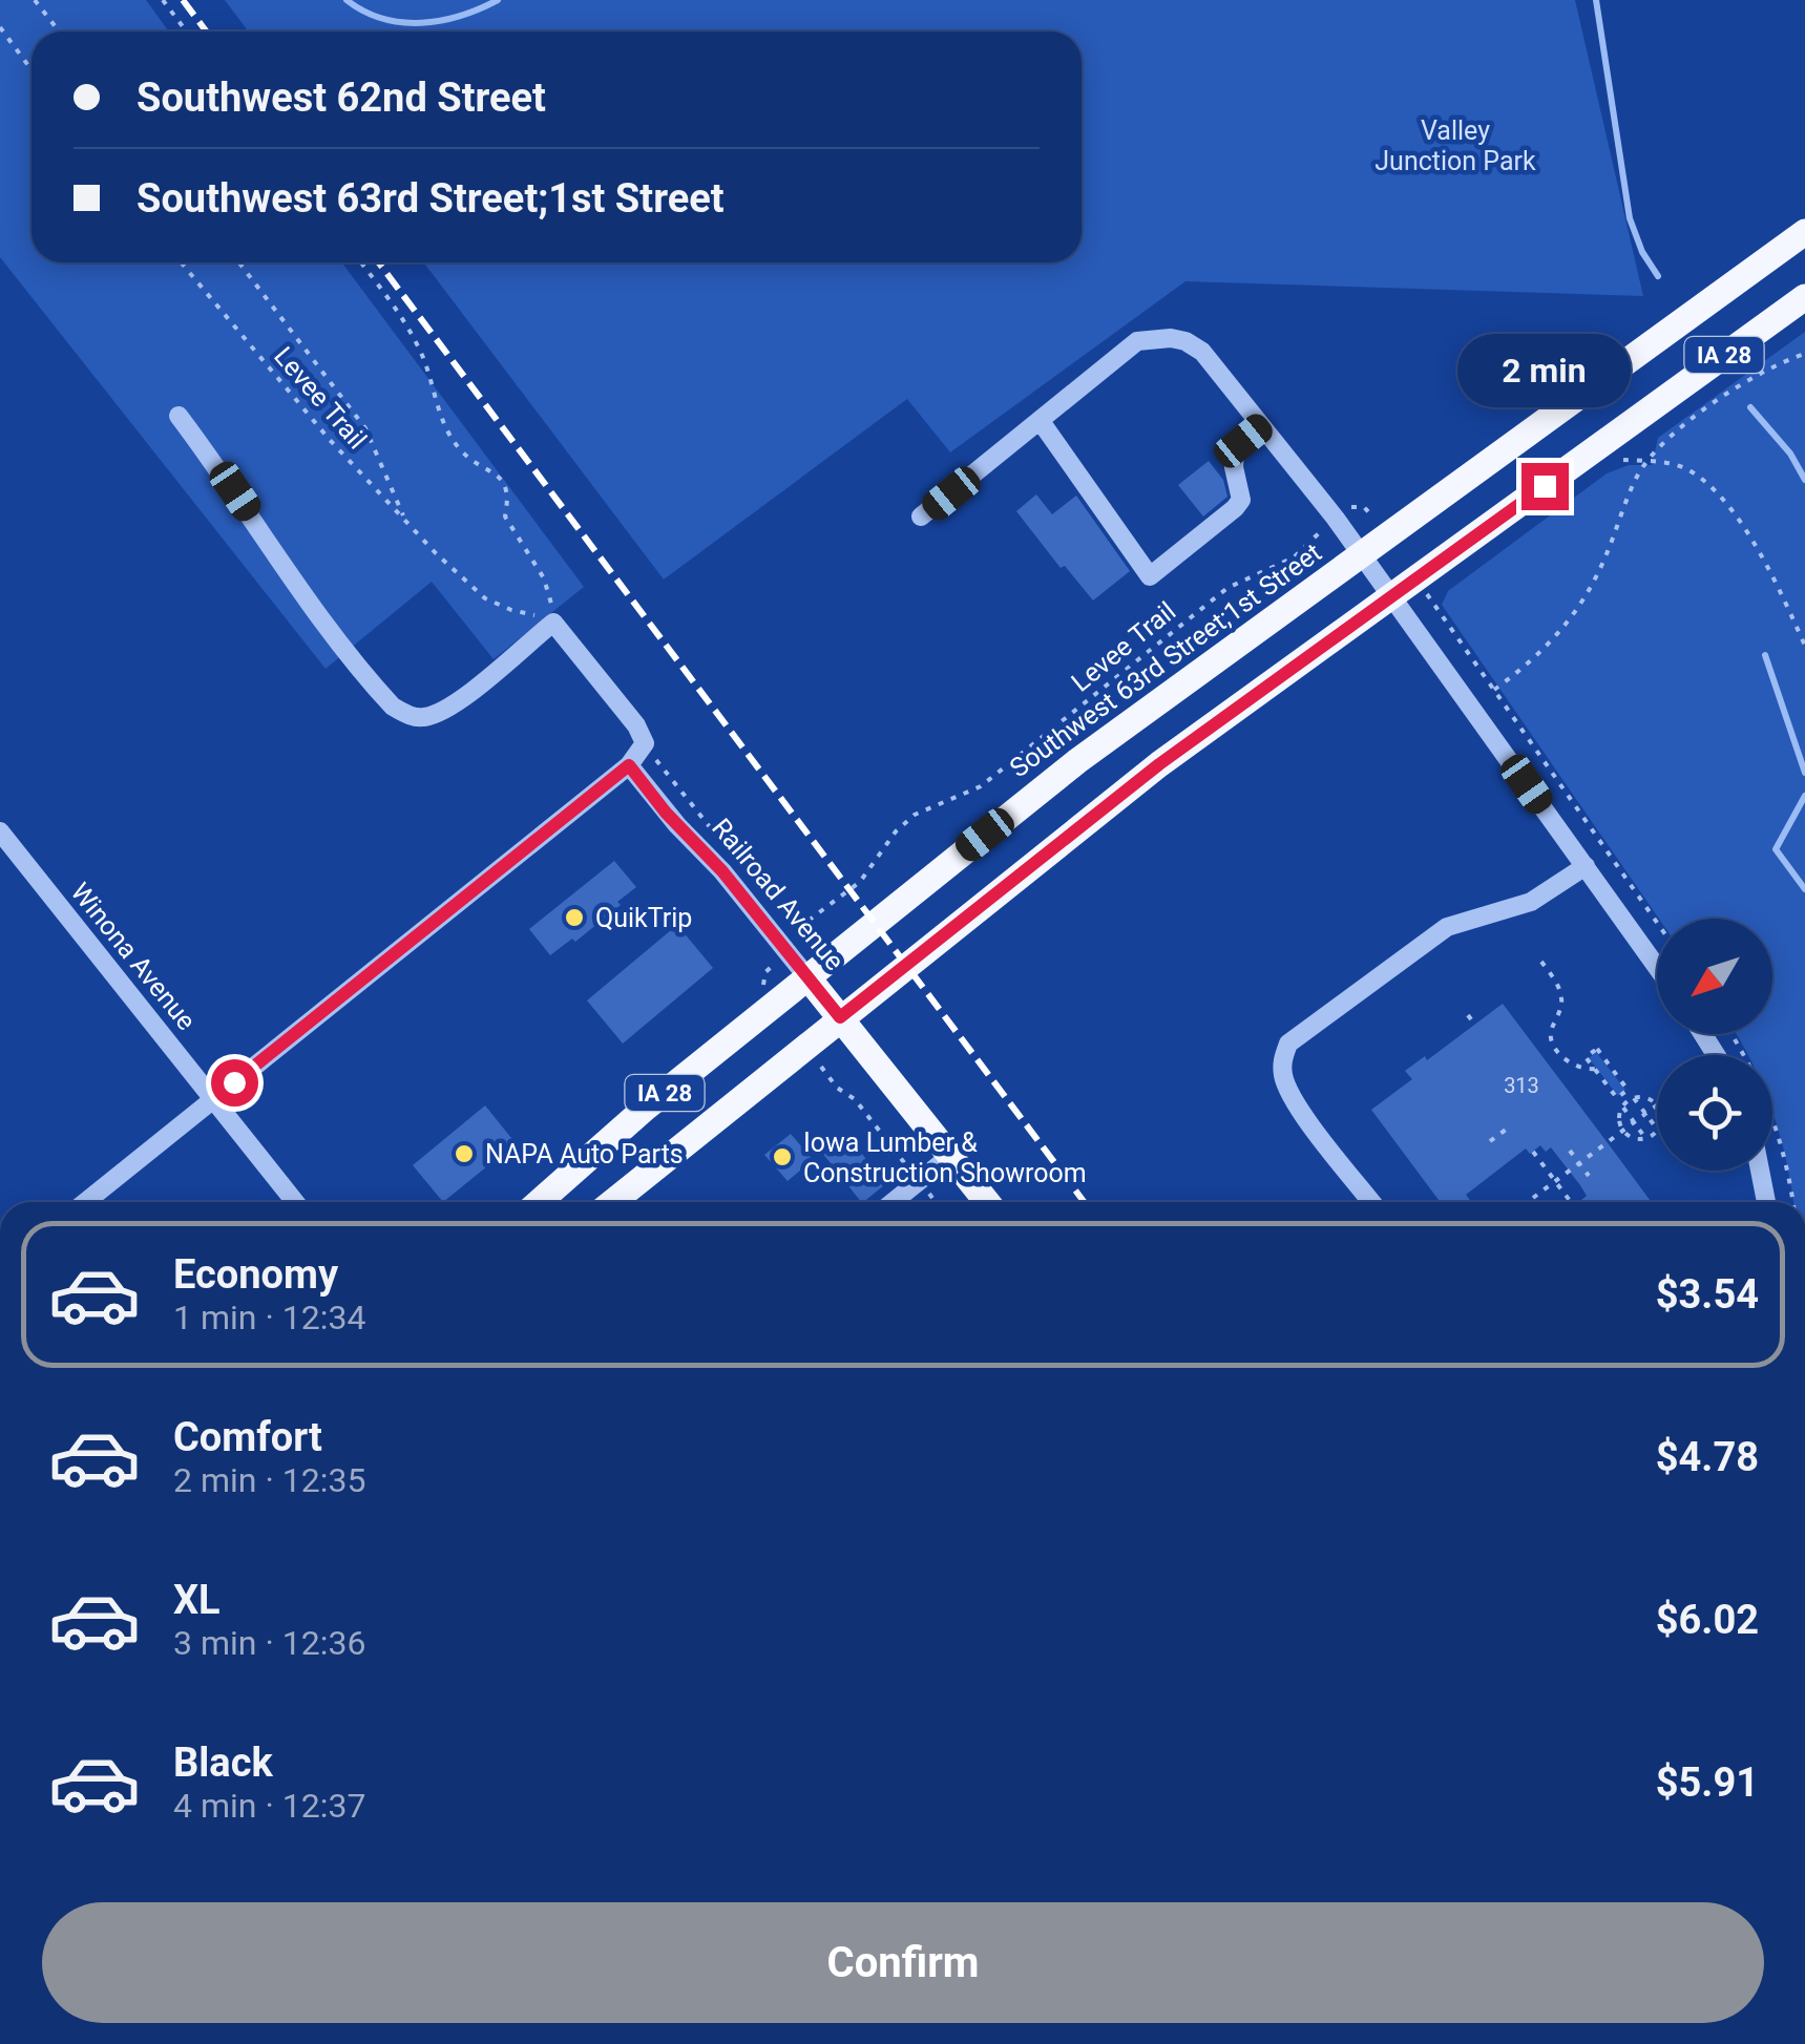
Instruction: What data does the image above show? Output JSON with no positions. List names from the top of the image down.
{
  "streets": {
    "main road": ["IA 28", "Southwest 63rd Street;1st Street", "Railroad Avenue"],
    "street": ["Winona Avenue"],
    "path": ["Levee Trail"]
  },
  "crossings": [
    ["IA 28", "Railroad Avenue"],
    ["Southwest 63rd Street;1st Street", "Railroad Avenue"]
  ],
  "parks": ["Valley Junction Park"],
  "places": ["QuikTrip", "NAPA Auto Parts", "Iowa Lumber & Construction Showroom"],
  "house_numbers": ["313"],
  "north": "bottom left",
  "page": {
    "banner": ["Southwest 62nd Street", "Southwest 63rd Street;1st Street"],
    "bubble": "2 min",
    "list": [
      {
        "name": "Economy",
        "note": "1 min · 12:34",
        "value": "$3.54"
      },
      {
        "name": "Comfort",
        "note": "2 min · 12:35",
        "value": "$4.78"
      },
      {
        "name": "XL",
        "note": "3 min · 12:36",
        "value": "$6.02"
      },
      {
        "name": "Black",
        "note": "4 min · 12:37",
        "value": "$5.91"
      }
    ],
    "buttons": "Confirm"
  }
}
